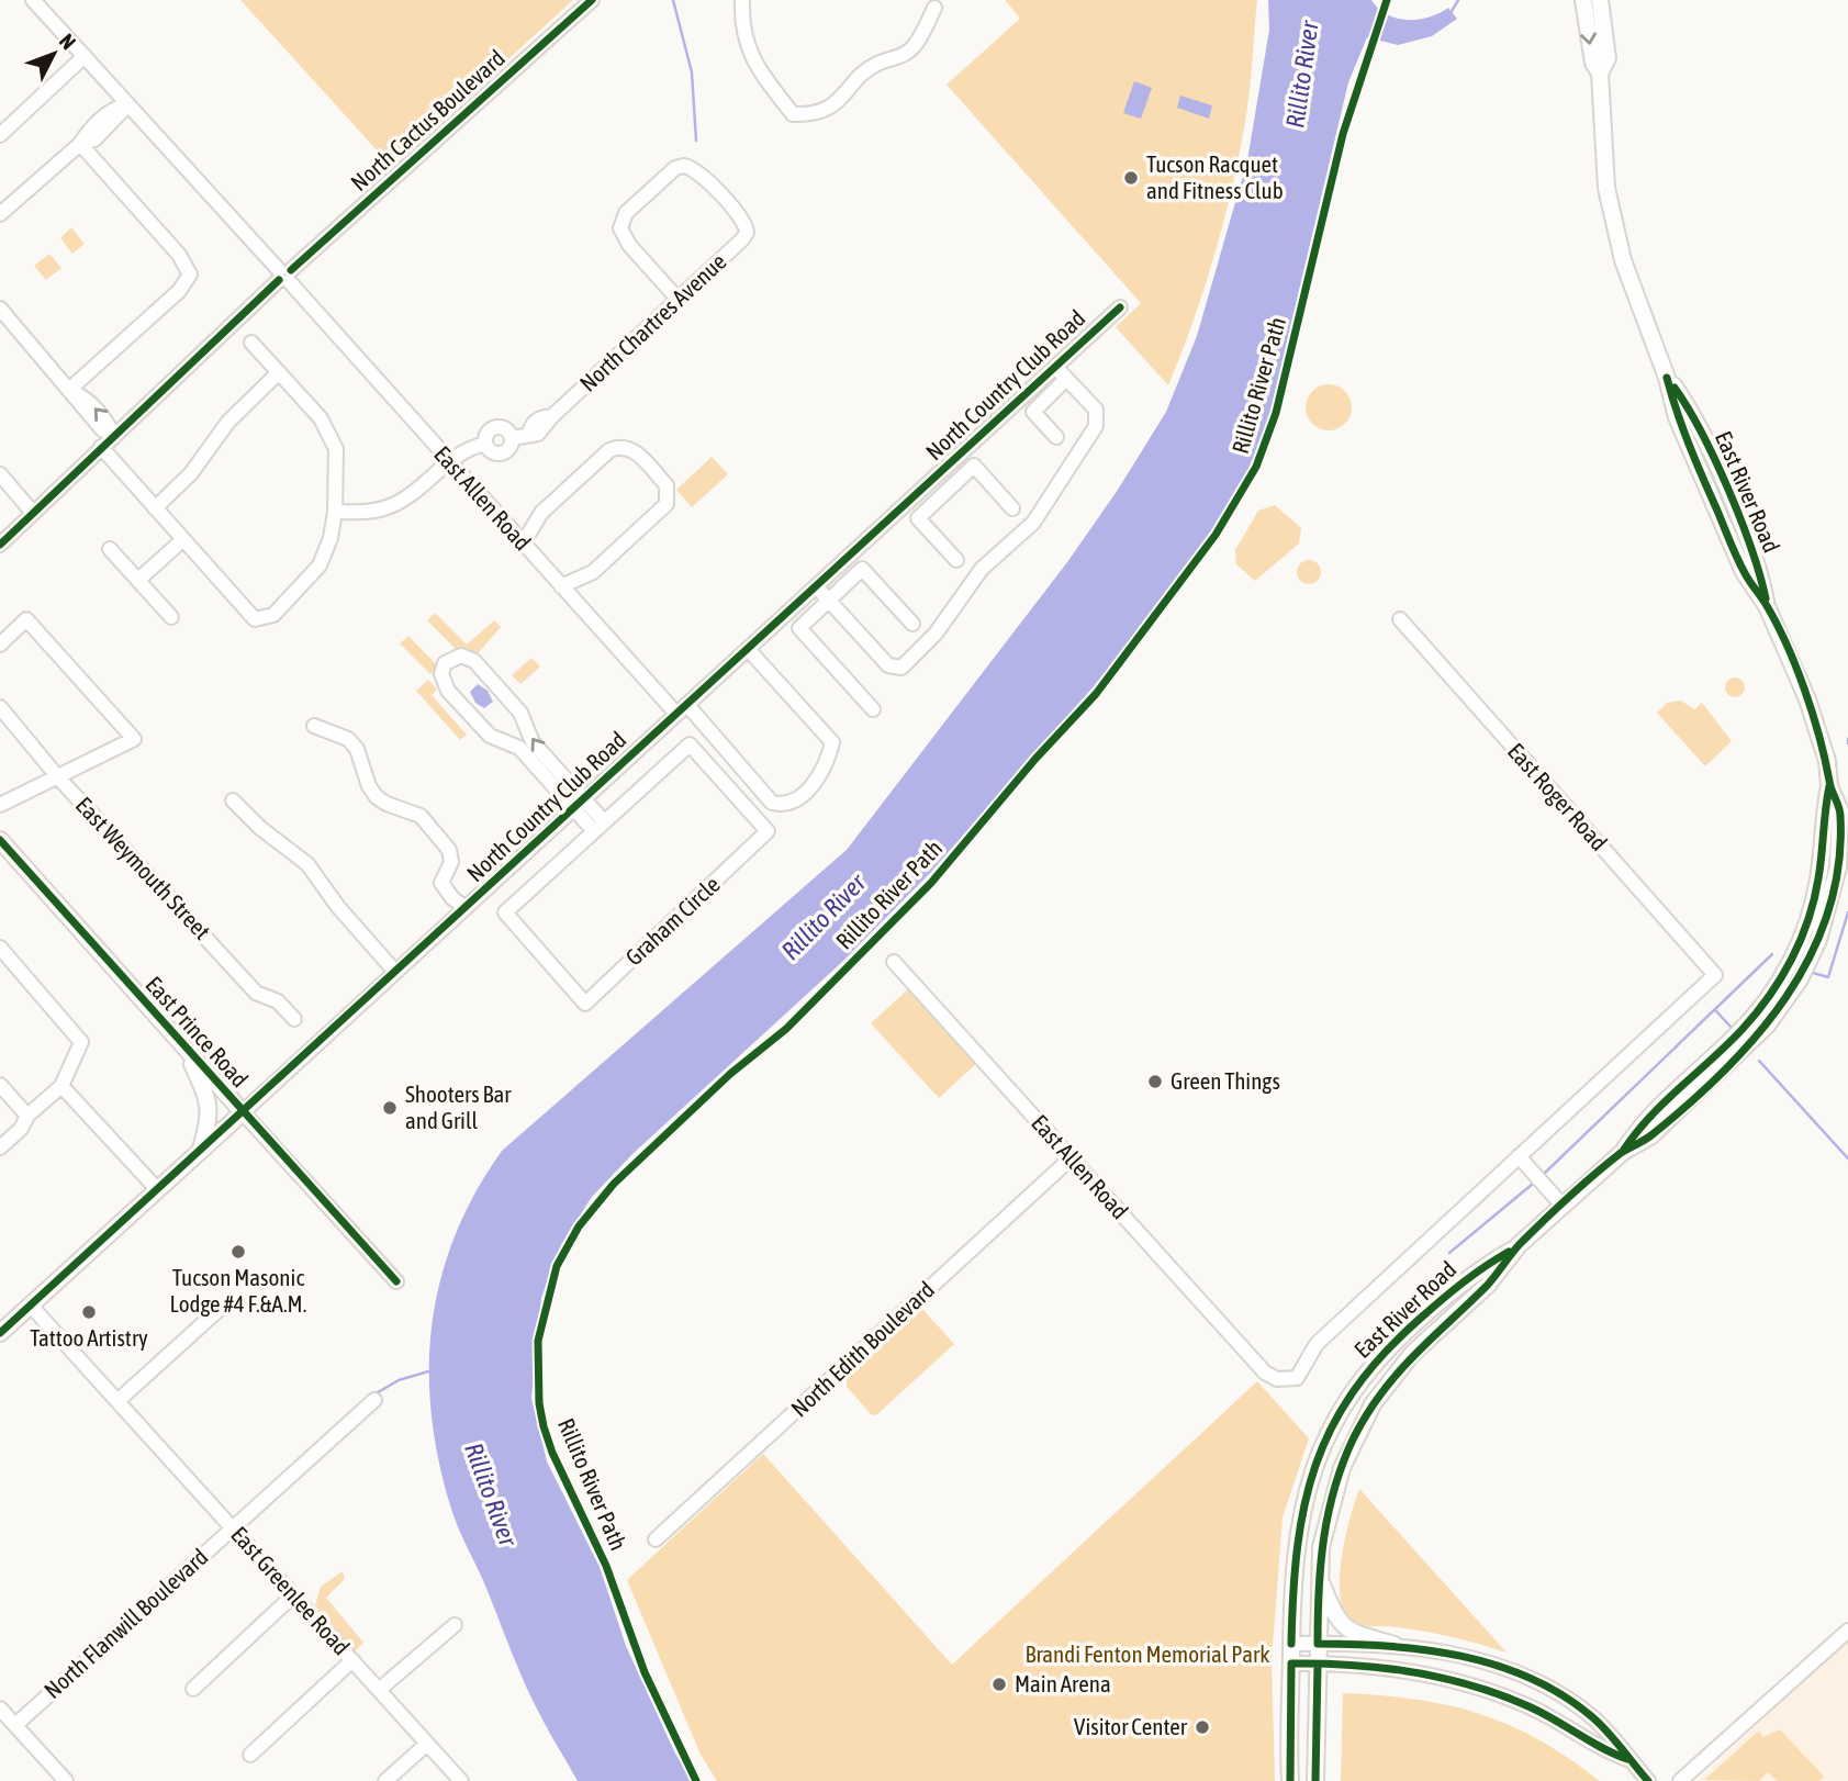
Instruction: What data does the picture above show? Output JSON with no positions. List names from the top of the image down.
{
  "streets": {
    "main road": ["North Country Club Road", "East River Road", "East Prince Road"],
    "street": [
      "North Cactus Boulevard",
      "North Chartres Avenue",
      "East Allen Road",
      "East Roger Road",
      "East Weymouth Street",
      "Graham Circle",
      "North Edith Boulevard",
      "East Greenlee Road",
      "North Flanwill Boulevard"
    ],
    "cycle path": ["Rillito River Path"]
  },
  "crossings": [
    ["North Cactus Boulevard", "East Allen Road"],
    ["North Chartres Avenue", "East Allen Road"],
    ["North Country Club Road", "East Allen Road"],
    ["North Country Club Road", "East Prince Road"],
    ["North Country Club Road", "East Greenlee Road"],
    ["East River Road", "East Allen Road"],
    ["East River Road", "East Roger Road"],
    ["East Allen Road", "North Edith Boulevard"],
    ["East Greenlee Road", "North Flanwill Boulevard"]
  ],
  "water": ["Rillito River"],
  "parks": ["Brandi Fenton Memorial Park"],
  "places": [
    "Tucson Racquet and Fitness Club",
    "Green Things",
    "Shooters Bar and Grill",
    "Tucson Masonic Lodge #4 F.&A.M.",
    "Tattoo Artistry",
    "Main Arena",
    "Visitor Center"
  ],
  "north": "top right"
}
